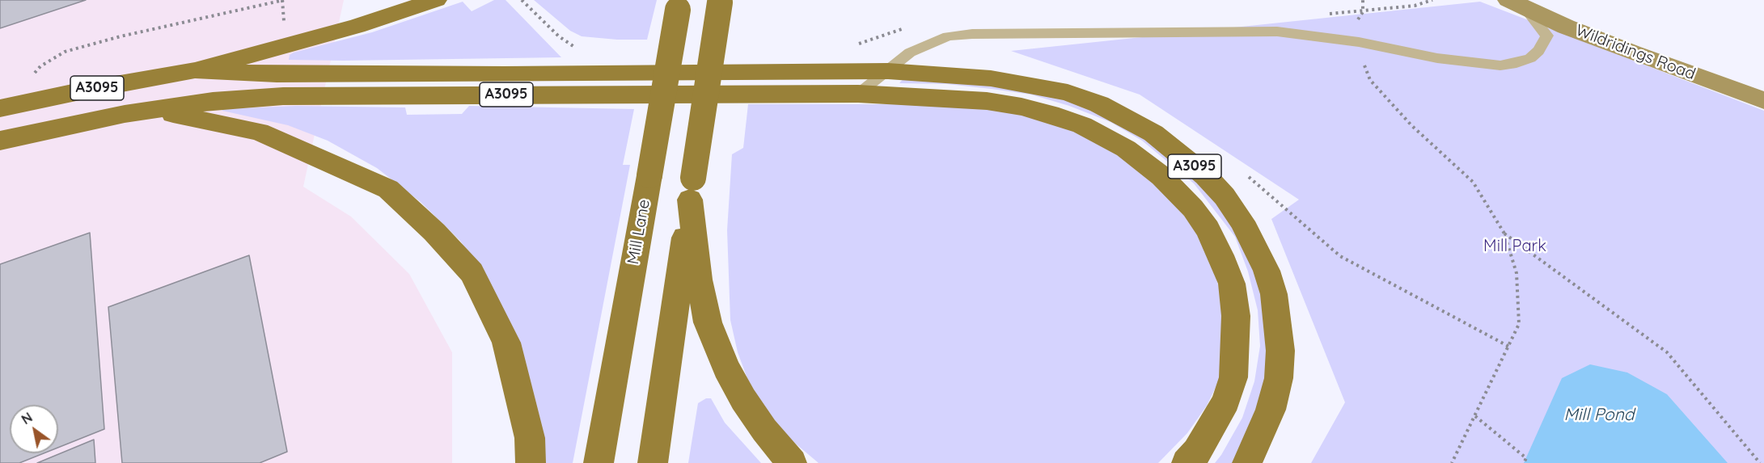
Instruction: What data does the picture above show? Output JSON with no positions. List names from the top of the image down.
{
  "streets": {
    "main road": ["A3095", "Mill Lane"],
    "street": ["Wildridings Road"]
  },
  "water": ["Mill Pond"],
  "parks": ["Mill Park"],
  "north": "top left"
}
